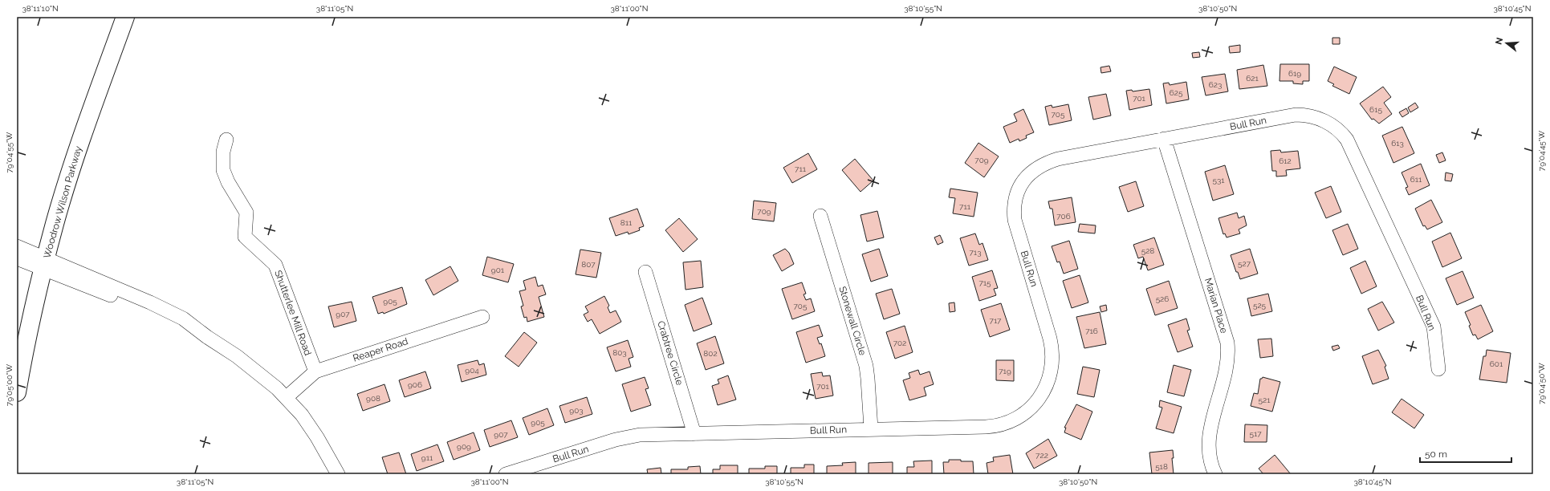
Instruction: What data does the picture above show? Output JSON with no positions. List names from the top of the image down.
{
  "streets": {
    "highway": ["Woodrow Wilson Parkway"],
    "street": [
      "Bull Run",
      "Marian Place",
      "Shutterlee Mill Road",
      "Stonewall Circle",
      "Reaper Road",
      "Crabtree Circle"
    ]
  },
  "crossings": [
    ["Bull Run", "Marian Place"],
    ["Bull Run", "Stonewall Circle"],
    ["Bull Run", "Crabtree Circle"],
    ["Shutterlee Mill Road", "Reaper Road"]
  ],
  "house_numbers": [
    "619",
    "621",
    "623",
    "625",
    "701",
    "615",
    "705",
    "613",
    "709",
    "612",
    "711",
    "611",
    "531",
    "711",
    "709",
    "706",
    "811",
    "528",
    "713",
    "527",
    "807",
    "901",
    "715",
    "526",
    "905",
    "525",
    "705",
    "907",
    "717",
    "716",
    "702",
    "803",
    "802",
    "601",
    "904",
    "719",
    "906",
    "701",
    "908",
    "521",
    "903",
    "905",
    "517",
    "907",
    "909",
    "722",
    "911",
    "518"
  ],
  "scale_bar": "50 m",
  "north": "left",
  "coordinates": [
    "38°11'10\"N",
    "38°11'05\"N",
    "38°11'00\"N",
    "38°10'55\"N",
    "38°10'50\"N",
    "38°10'45\"N",
    "79°04'45\"W",
    "79°04'55\"W",
    "79°04'50\"W",
    "79°05'00\"W"
  ]
}
